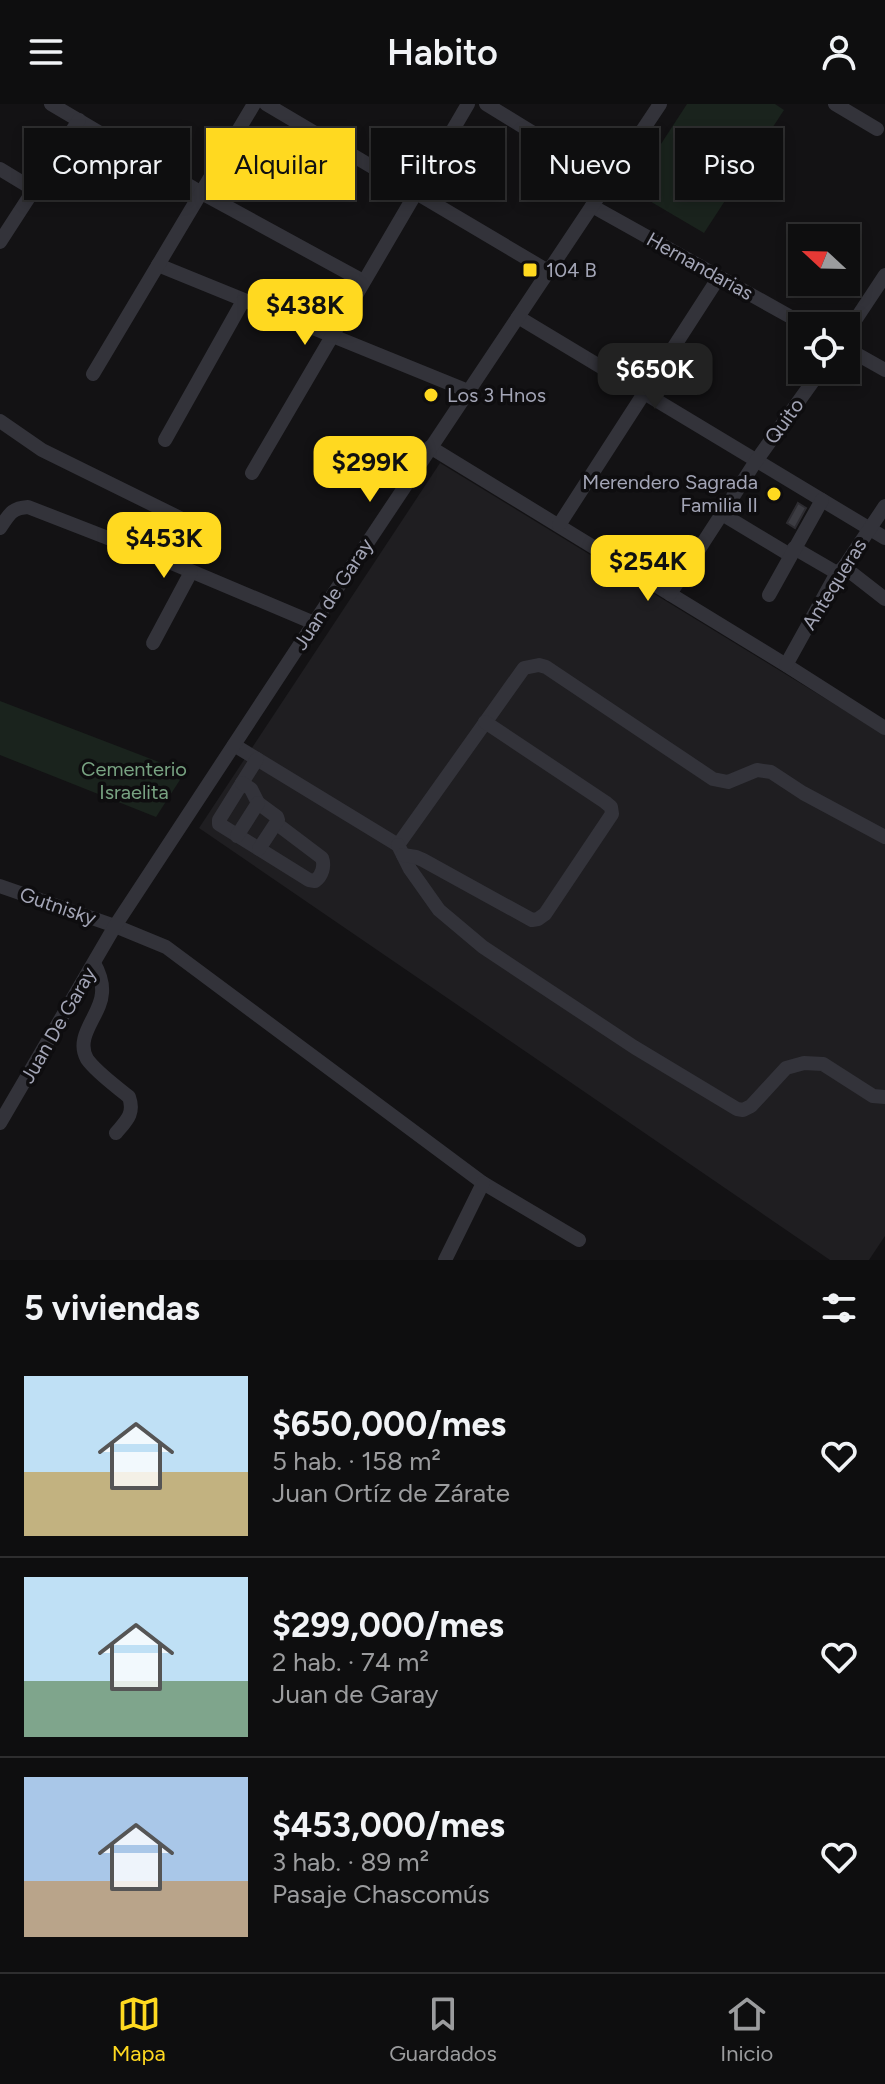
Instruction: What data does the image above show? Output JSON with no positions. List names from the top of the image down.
{
  "streets": {
    "street": [
      "Hernandarias",
      "Quito",
      "Antequeras",
      "Juan de Garay",
      "Gutnisky",
      "Juan De Garay"
    ]
  },
  "crossings": [
    ["Hernandarias", "Juan de Garay"],
    ["Juan de Garay", "Gutnisky"],
    ["Juan de Garay", "Juan De Garay"],
    ["Gutnisky", "Juan De Garay"]
  ],
  "parks": ["Cementerio Israelita"],
  "places": {
    "transit": ["104 B"],
    "other": ["Los 3 Hnos", "Merendero Sagrada Familia II"]
  },
  "north": "left",
  "page": {
    "header": "Habito",
    "chip": [
      "Comprar",
      "Alquilar",
      "Filtros",
      "Nuevo",
      "Piso"
    ],
    "price": [
      "$438K",
      "$650K",
      "$299K",
      "$453K",
      "$254K"
    ],
    "heading": "5 viviendas",
    "list": [
      {
        "name": "$650,000/mes",
        "note": "5 hab. · 158 m² · Juan Ortíz de Zárate"
      },
      {
        "name": "$299,000/mes",
        "note": "2 hab. · 74 m² · Juan de Garay"
      },
      {
        "name": "$453,000/mes",
        "note": "3 hab. · 89 m² · Pasaje Chascomús"
      }
    ],
    "tabs": ["Mapa", "Guardados", "Inicio"]
  }
}
